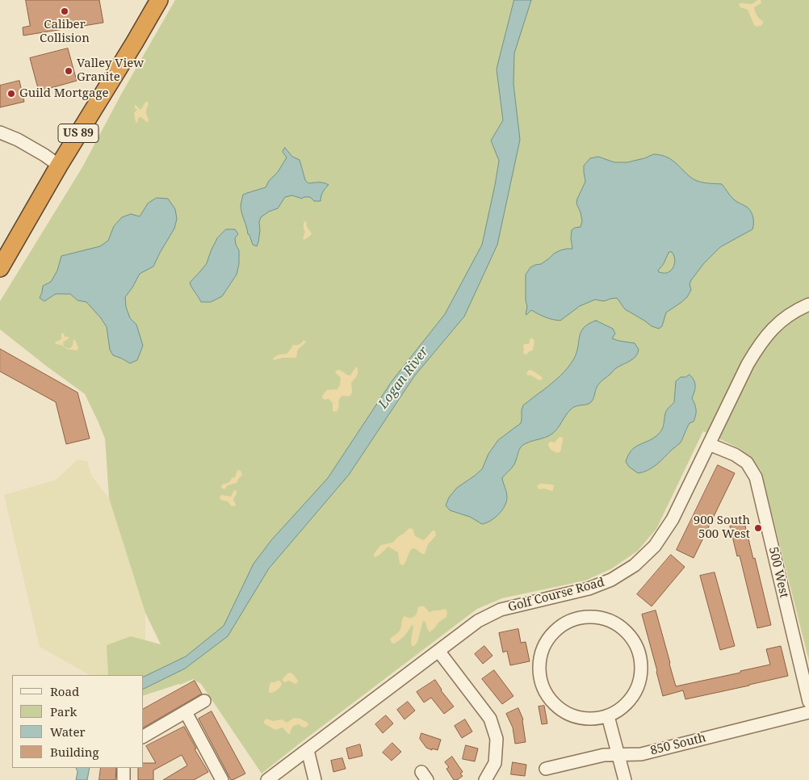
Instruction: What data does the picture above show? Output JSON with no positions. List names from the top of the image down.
{
  "streets": {
    "highway": ["US 89"],
    "street": ["500 West", "Golf Course Road", "850 South"]
  },
  "crossings": [
    ["500 West", "Golf Course Road"]
  ],
  "water": ["Logan River"],
  "places": [
    "Caliber Collision",
    "Valley View Granite",
    "Guild Mortgage",
    "900 South 500 West"
  ],
  "legend": [
    "Road",
    "Park",
    "Water",
    "Building"
  ]
}
